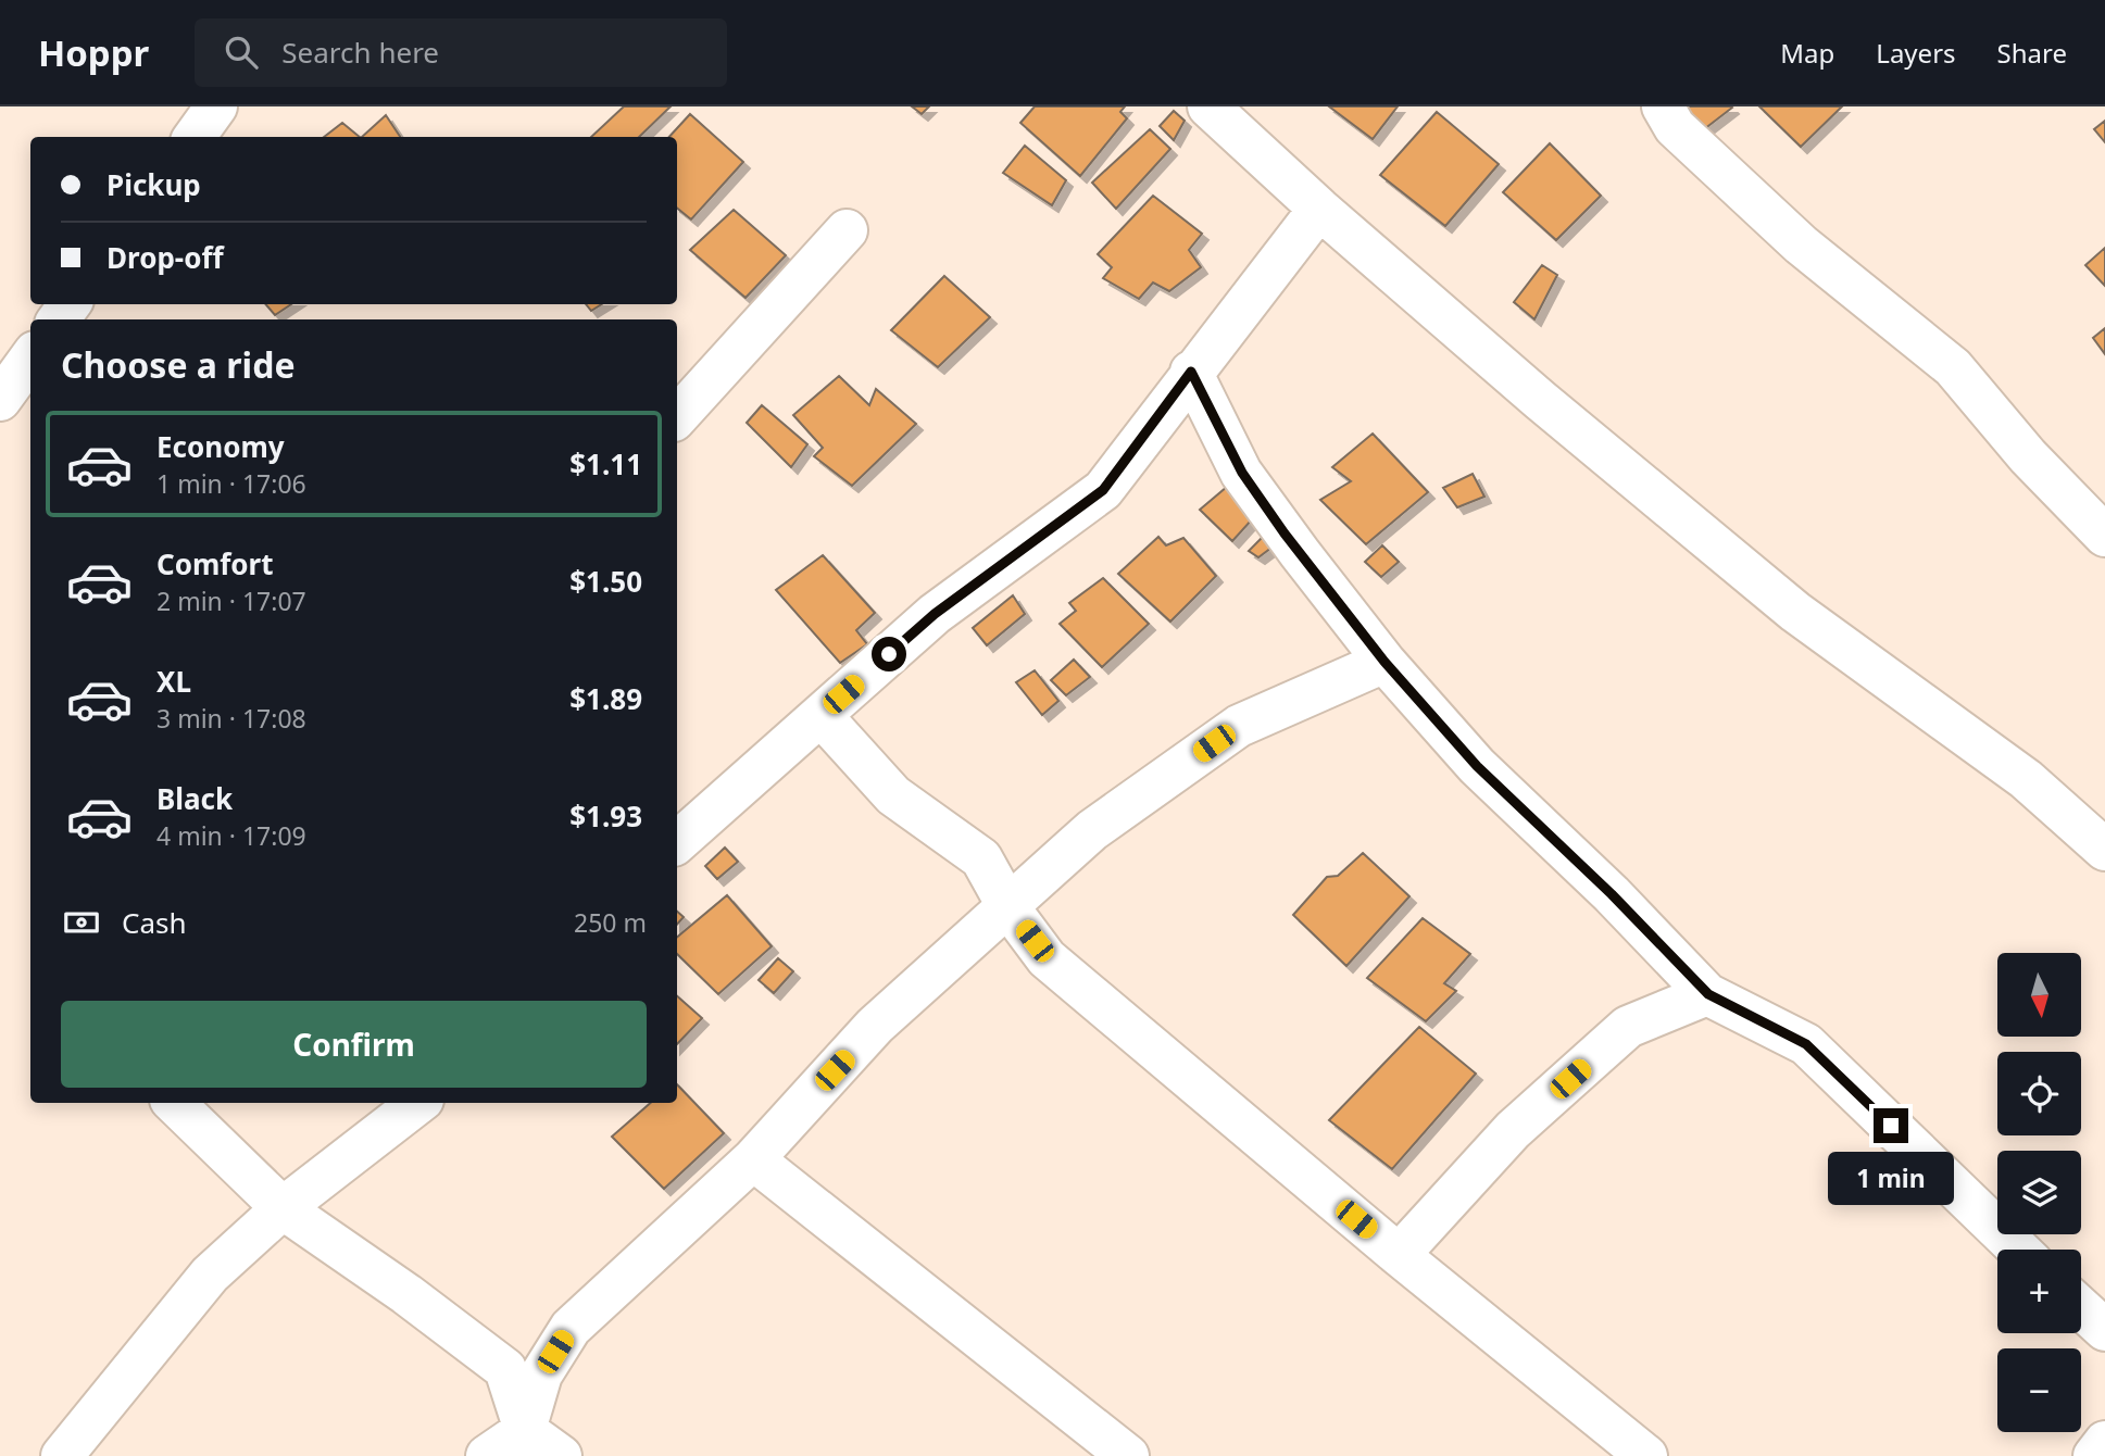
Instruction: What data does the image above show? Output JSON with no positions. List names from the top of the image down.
{
  "north": "bottom",
  "page": {
    "header": "Hoppr",
    "search": "Search here",
    "nav": ["Map", "Layers", "Share"],
    "banner": ["Pickup", "Drop-off"],
    "heading": "Choose a ride",
    "list": [
      {
        "name": "Economy",
        "note": "1 min · 17:06",
        "value": "$1.11"
      },
      {
        "name": "Comfort",
        "note": "2 min · 17:07",
        "value": "$1.50"
      },
      {
        "name": "XL",
        "note": "3 min · 17:08",
        "value": "$1.89"
      },
      {
        "name": "Black",
        "note": "4 min · 17:09",
        "value": "$1.93"
      }
    ],
    "pay": ["Cash", "250 m"],
    "map_buttons": ["+", "−"],
    "buttons": "Confirm",
    "bubble": "1 min"
  }
}
